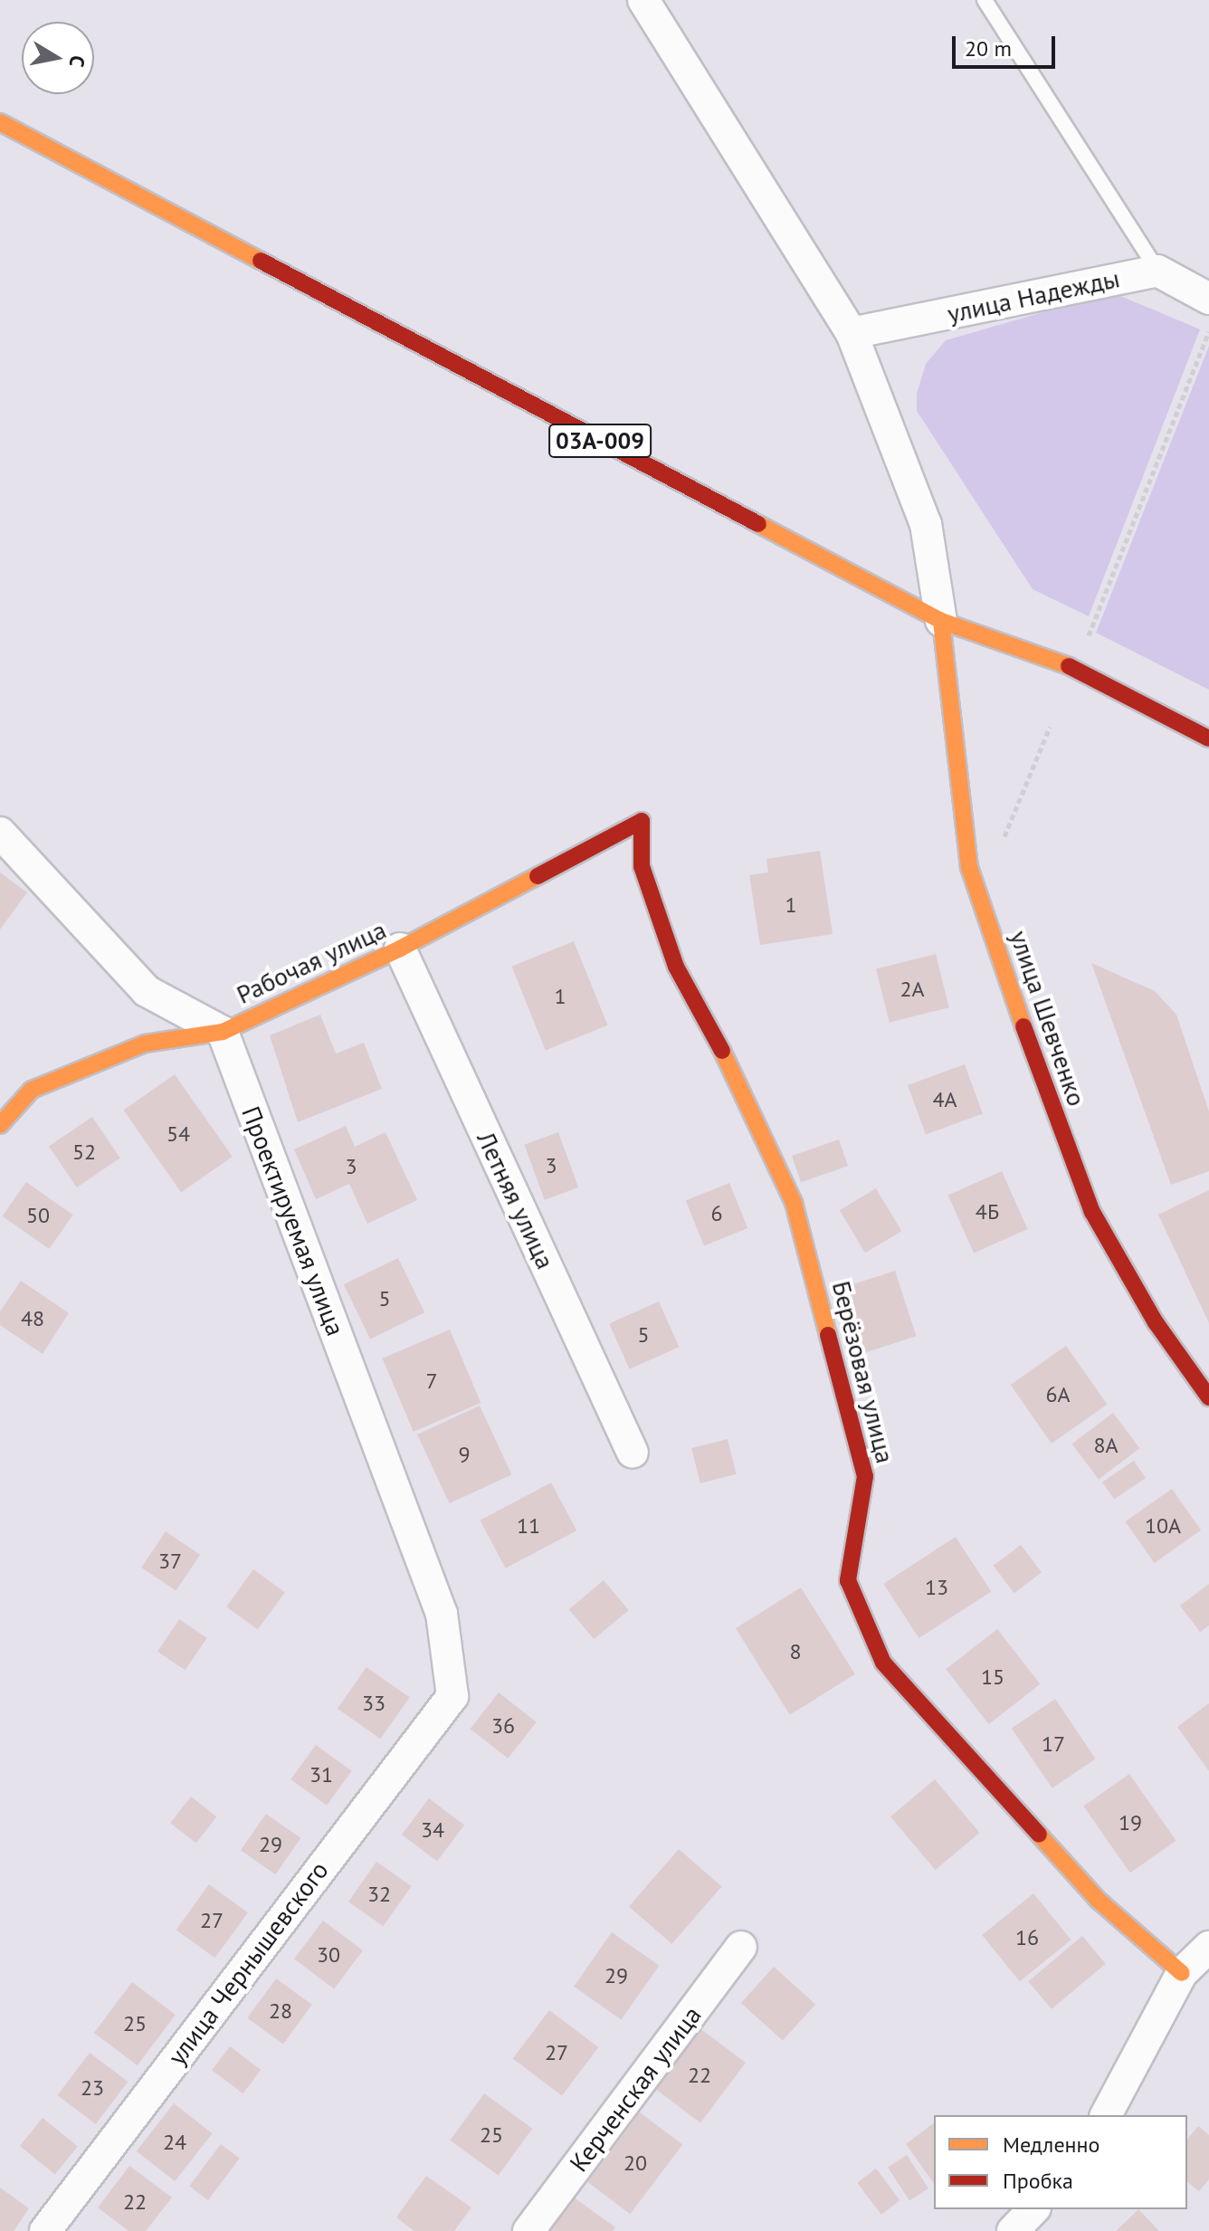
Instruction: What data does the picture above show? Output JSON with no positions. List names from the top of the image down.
{
  "streets": {
    "main road": [
      "03А-009",
      "Рабочая улица",
      "улица Шевченко",
      "Берёзовая улица"
    ],
    "street": [
      "улица Надежды",
      "Летняя улица",
      "Проектируемая улица",
      "улица Чернышевского",
      "Керченская улица"
    ]
  },
  "crossings": [
    ["03А-009", "улица Шевченко"],
    ["Рабочая улица", "Летняя улица"],
    ["Рабочая улица", "Проектируемая улица"],
    ["Рабочая улица", "Берёзовая улица"],
    ["Проектируемая улица", "улица Чернышевского"]
  ],
  "house_numbers": [
    "1",
    "2А",
    "1",
    "4А",
    "54",
    "52",
    "3",
    "3",
    "4Б",
    "6",
    "50",
    "5",
    "48",
    "5",
    "7",
    "6А",
    "8А",
    "9",
    "11",
    "10А",
    "37",
    "13",
    "8",
    "15",
    "33",
    "36",
    "17",
    "31",
    "19",
    "34",
    "29",
    "32",
    "27",
    "16",
    "30",
    "29",
    "28",
    "25",
    "27",
    "22",
    "23",
    "25",
    "24",
    "20",
    "22"
  ],
  "legend": ["Медленно", "Пробка"],
  "scale_bar": "20 m",
  "north": "right"
}
